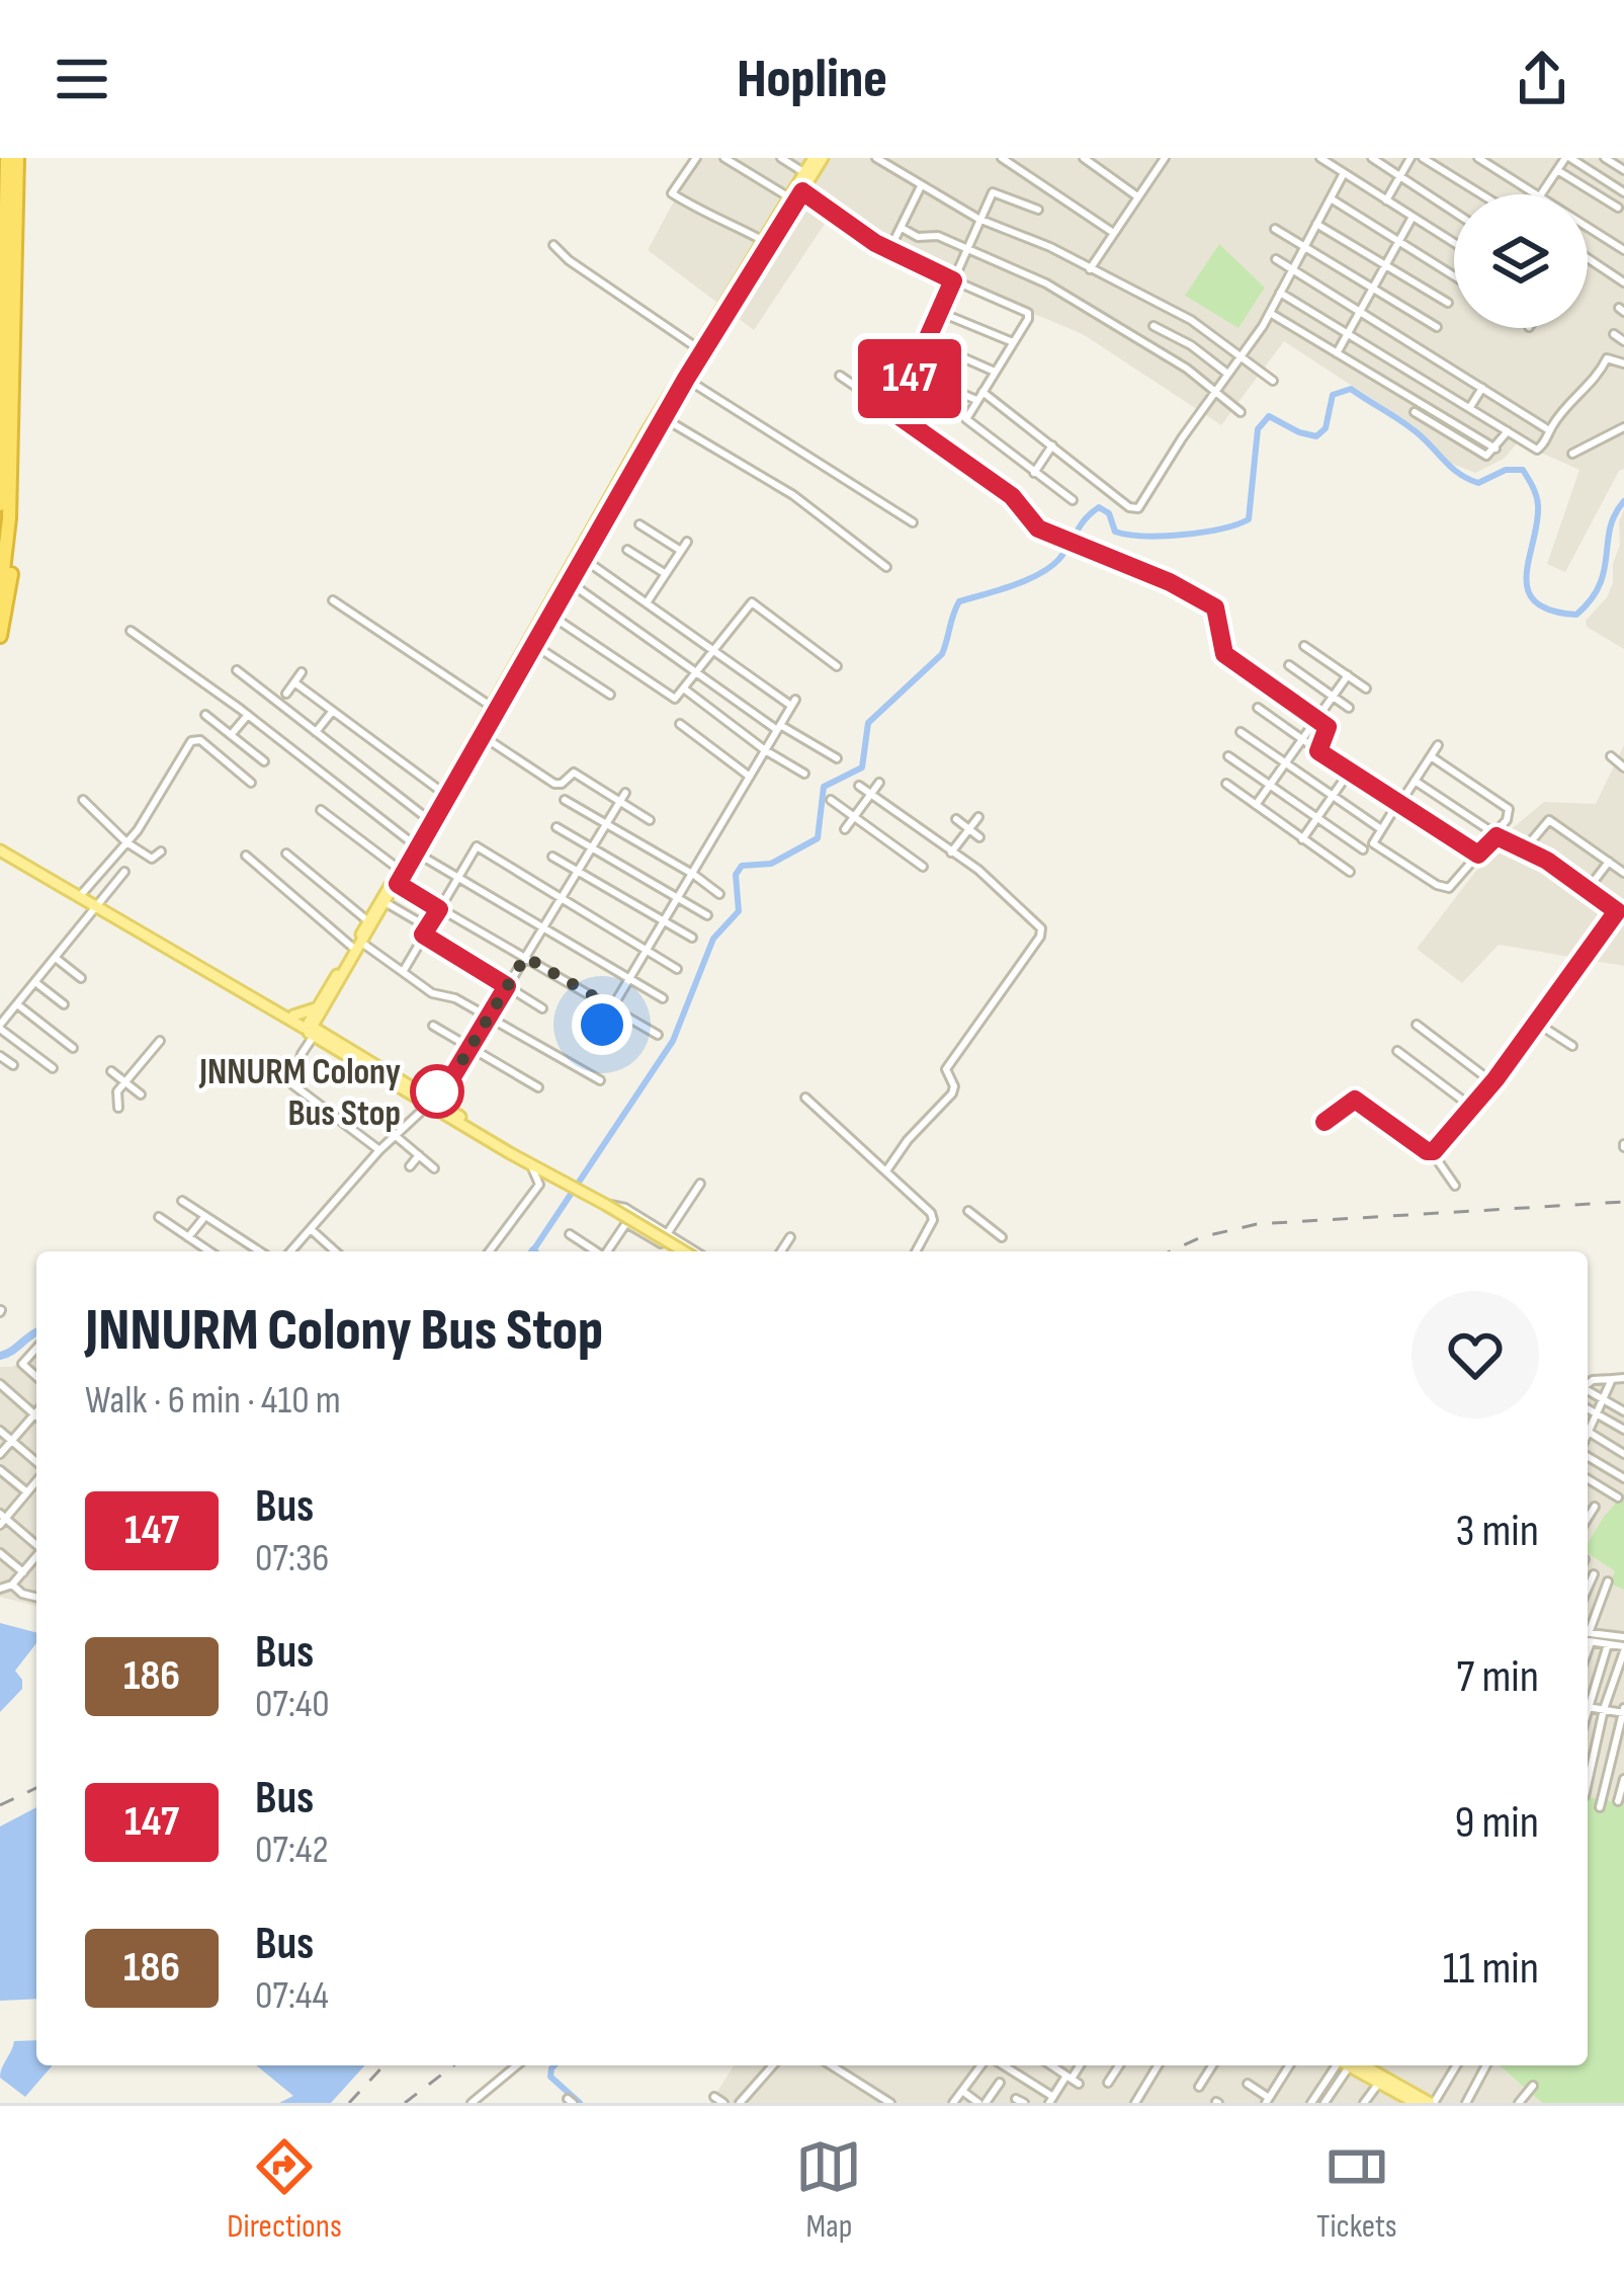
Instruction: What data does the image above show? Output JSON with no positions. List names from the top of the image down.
{
  "places": ["JNNURM Colony Bus Stop"],
  "lines": ["bus line 147"],
  "page": {
    "header": "Hopline",
    "on_map": "147",
    "heading": ["JNNURM Colony Bus Stop", "Walk · 6 min · 410 m"],
    "list": [
      {
        "mark": "147",
        "name": "Bus",
        "note": "07:36",
        "value": "3 min"
      },
      {
        "mark": "186",
        "name": "Bus",
        "note": "07:40",
        "value": "7 min"
      },
      {
        "mark": "147",
        "name": "Bus",
        "note": "07:42",
        "value": "9 min"
      },
      {
        "mark": "186",
        "name": "Bus",
        "note": "07:44",
        "value": "11 min"
      }
    ],
    "tabs": ["Directions", "Map", "Tickets"]
  }
}
